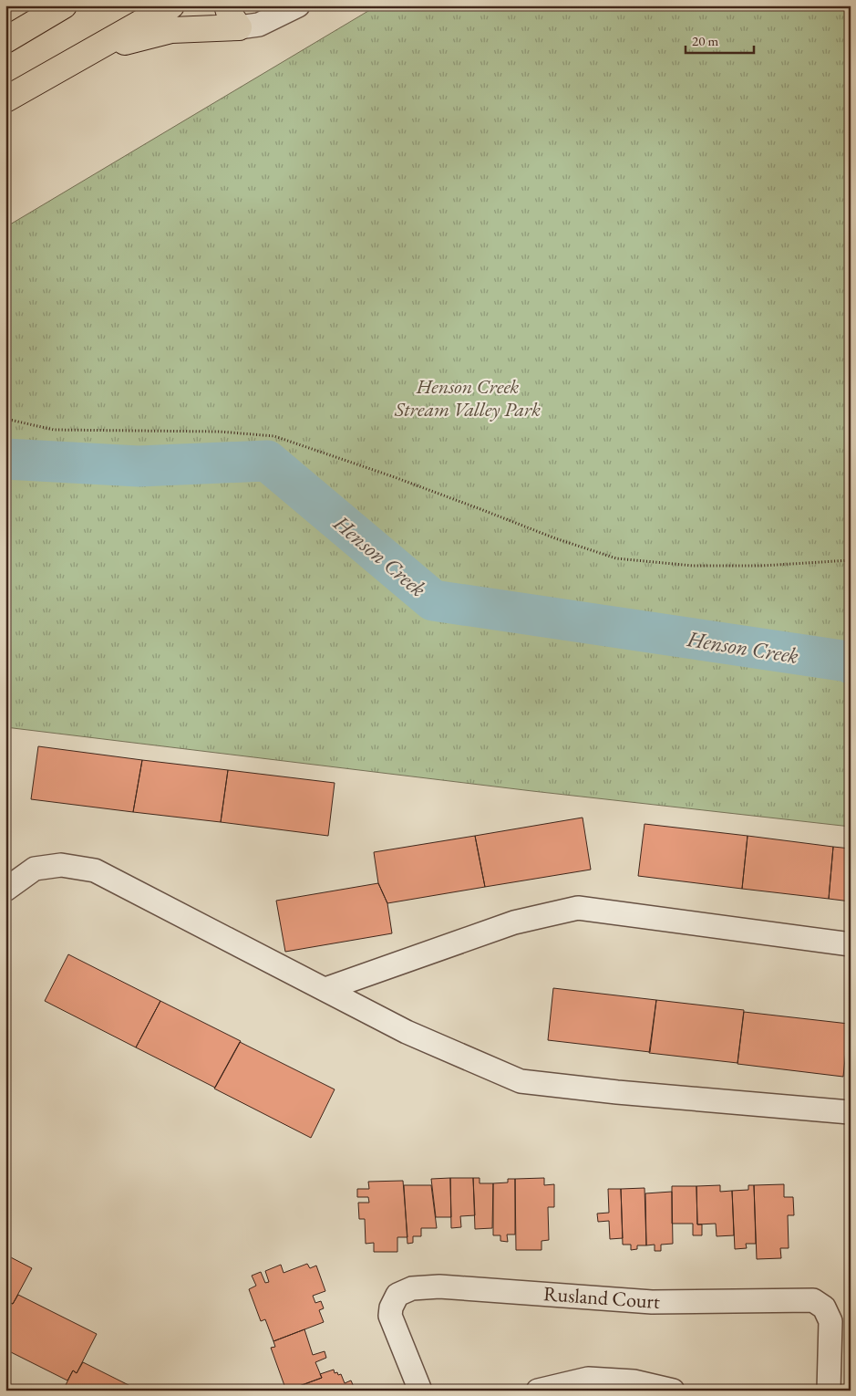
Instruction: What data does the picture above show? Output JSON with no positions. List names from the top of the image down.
{
  "streets": {
    "street": ["Rusland Court"]
  },
  "water": ["Henson Creek"],
  "parks": ["Henson Creek Stream Valley Park"],
  "scale_bar": "20 m"
}
